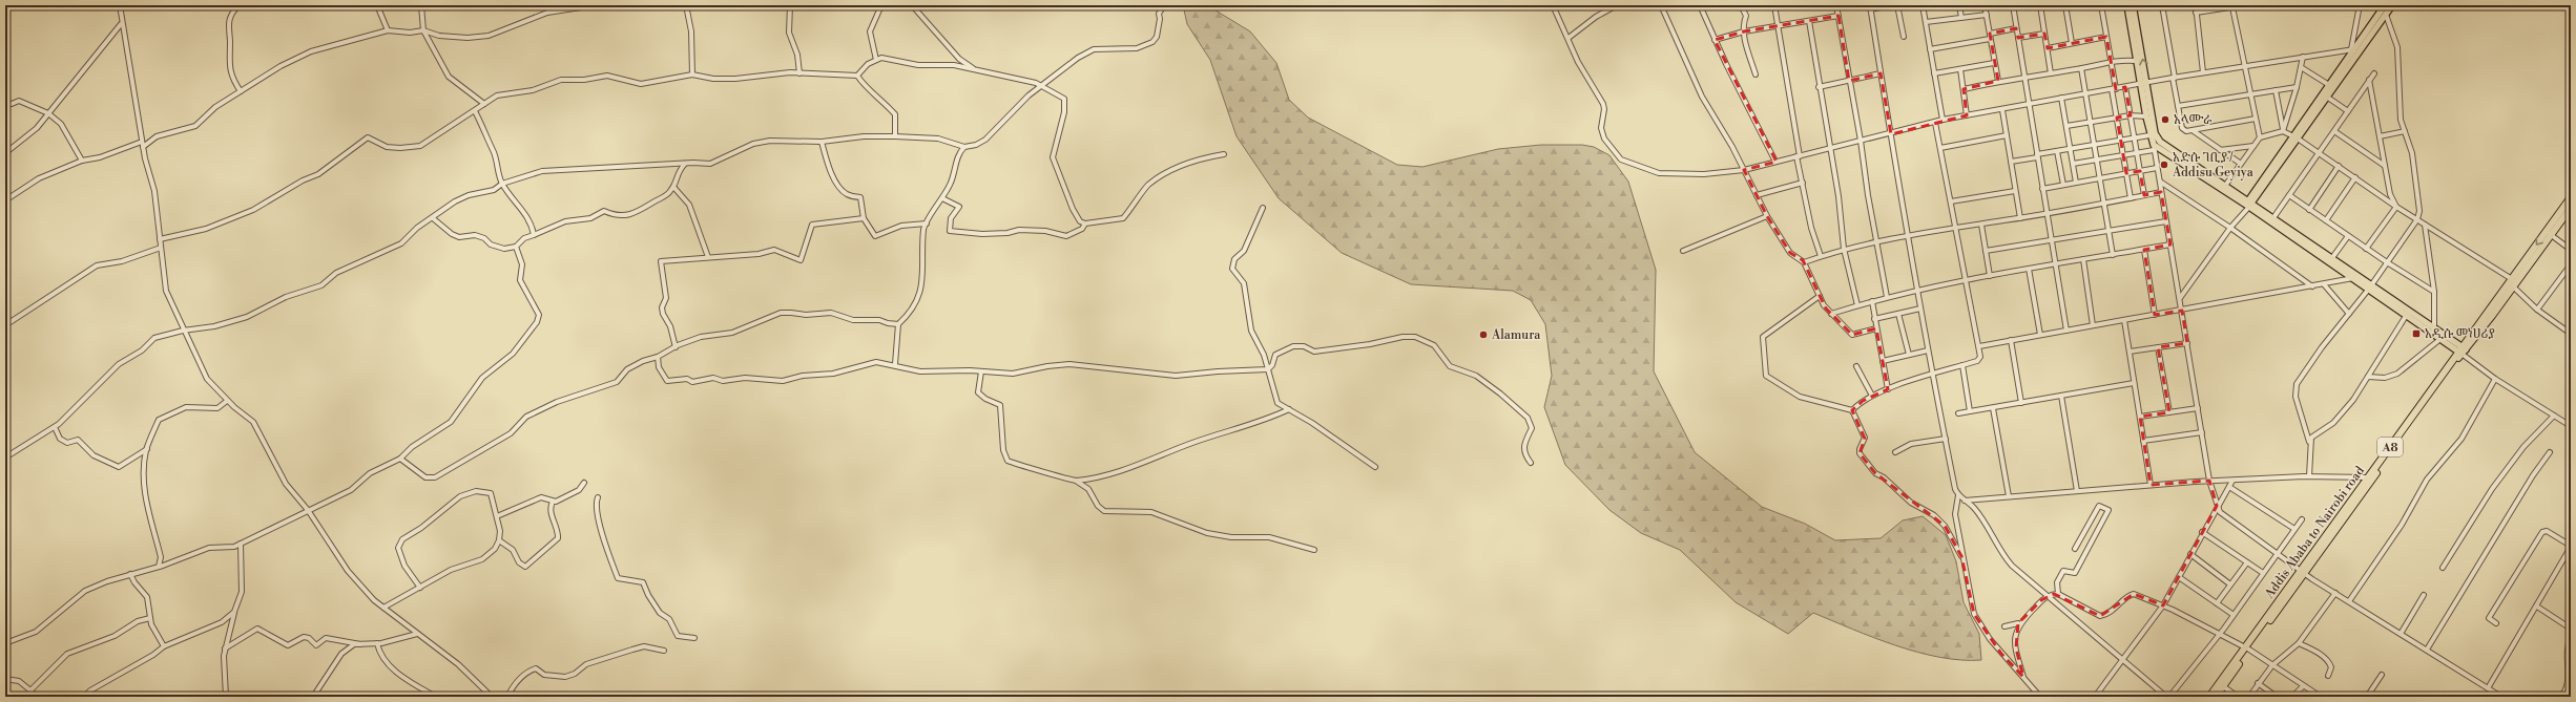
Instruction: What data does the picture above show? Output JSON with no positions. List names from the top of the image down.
{
  "streets": {
    "highway": ["A8", "Addis Ababa to Nairobi road"]
  },
  "places": {
    "other": ["አላሙራ", "አድሱ ገቢያ / Addisu Geyiya", "Alamura"],
    "transit": ["አዲሱ መነሀሪያ"]
  }
}
